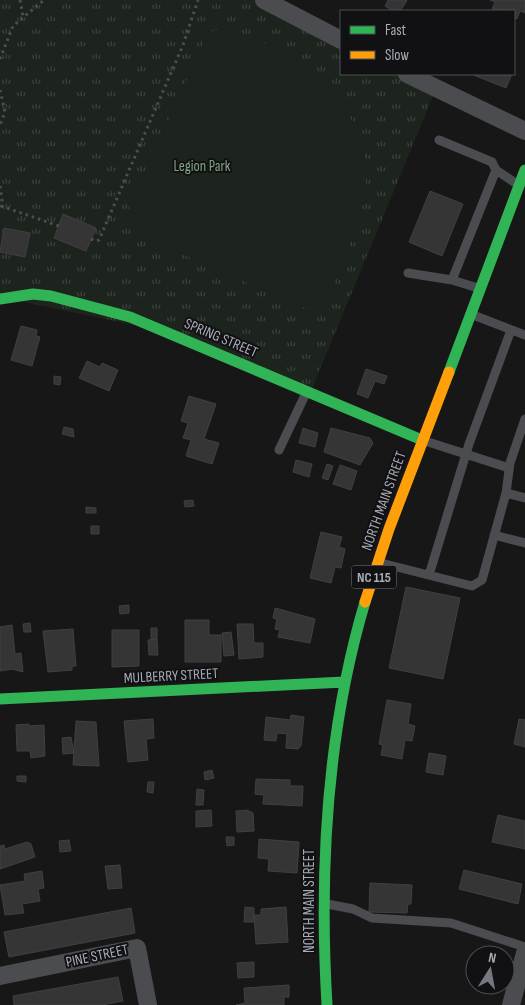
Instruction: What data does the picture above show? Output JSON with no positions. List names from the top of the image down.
{
  "streets": {
    "main road": [
      "SPRING STREET",
      "NORTH MAIN STREET",
      "NC 115",
      "MULBERRY STREET"
    ],
    "street": ["PINE STREET"]
  },
  "crossings": [
    ["SPRING STREET", "NORTH MAIN STREET"],
    ["NORTH MAIN STREET", "MULBERRY STREET"]
  ],
  "parks": ["Legion Park"],
  "legend": ["Fast", "Slow"],
  "north": "top"
}
